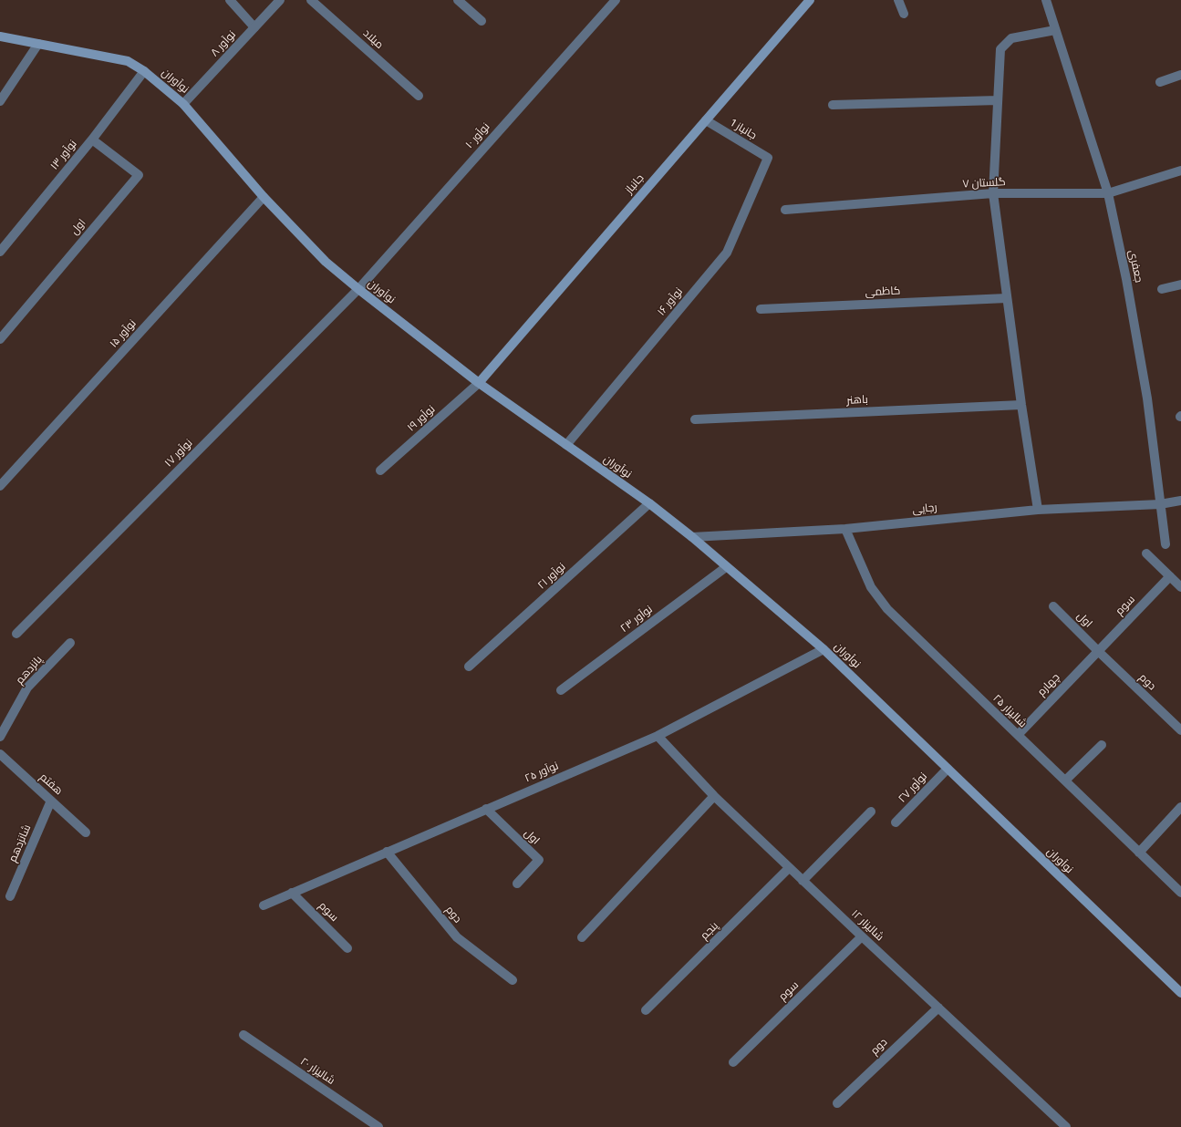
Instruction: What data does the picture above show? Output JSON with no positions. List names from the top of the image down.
{
  "streets": {
    "street": [
      "میلاد",
      "نوآور ۸",
      "نوآوران",
      "جانباز 1",
      "نوآور ۱۰",
      "نوآور ۱۳",
      "گلستان ۷",
      "جانباز",
      "اول",
      "جعفری",
      "کاظمی",
      "نوآور ۱۶",
      "نوآور ۱۵",
      "باهنر",
      "نوآور ۱۹",
      "نوآور ۱۷",
      "رجایی",
      "نوآور ۲۱",
      "سوم",
      "نوآور ۲۳",
      "پانزدهم",
      "دوم",
      "چهارم",
      "شالیزار ۲۵",
      "نوآور ۲۵",
      "هفتم",
      "نوآور ۲۷",
      "شانزدهم",
      "شالیزار ۱۲",
      "پنجم",
      "شالیزار ۲۰"
    ]
  },
  "crossings": [
    ["نوآور ۸", "نوآوران"],
    ["نوآوران", "نوآور ۱۰"],
    ["نوآوران", "نوآور ۱۳"],
    ["نوآوران", "جانباز"],
    ["نوآوران", "نوآور ۱۶"],
    ["نوآوران", "نوآور ۱۵"],
    ["نوآوران", "نوآور ۱۹"],
    ["نوآوران", "نوآور ۱۷"],
    ["نوآوران", "رجایی"],
    ["نوآوران", "نوآور ۲۱"],
    ["نوآوران", "نوآور ۲۳"],
    ["نوآوران", "نوآور ۲۵"],
    ["نوآوران", "نوآور ۲۷"],
    ["جانباز 1", "جانباز"],
    ["جانباز 1", "نوآور ۱۶"],
    ["نوآور ۱۰", "نوآور ۱۷"],
    ["نوآور ۱۳", "اول"],
    ["گلستان ۷", "جعفری"],
    ["جانباز", "نوآور ۱۹"],
    ["اول", "سوم"],
    ["اول", "دوم"],
    ["اول", "چهارم"],
    ["اول", "نوآور ۲۵"],
    ["جعفری", "رجایی"],
    ["رجایی", "شالیزار ۲۵"],
    ["سوم", "دوم"],
    ["سوم", "چهارم"],
    ["سوم", "نوآور ۲۵"],
    ["سوم", "شالیزار ۱۲"],
    ["دوم", "چهارم"],
    ["دوم", "نوآور ۲۵"],
    ["دوم", "شالیزار ۱۲"],
    ["چهارم", "شالیزار ۲۵"],
    ["نوآور ۲۵", "شالیزار ۱۲"],
    ["هفتم", "شانزدهم"],
    ["شالیزار ۱۲", "پنجم"]
  ]
}
